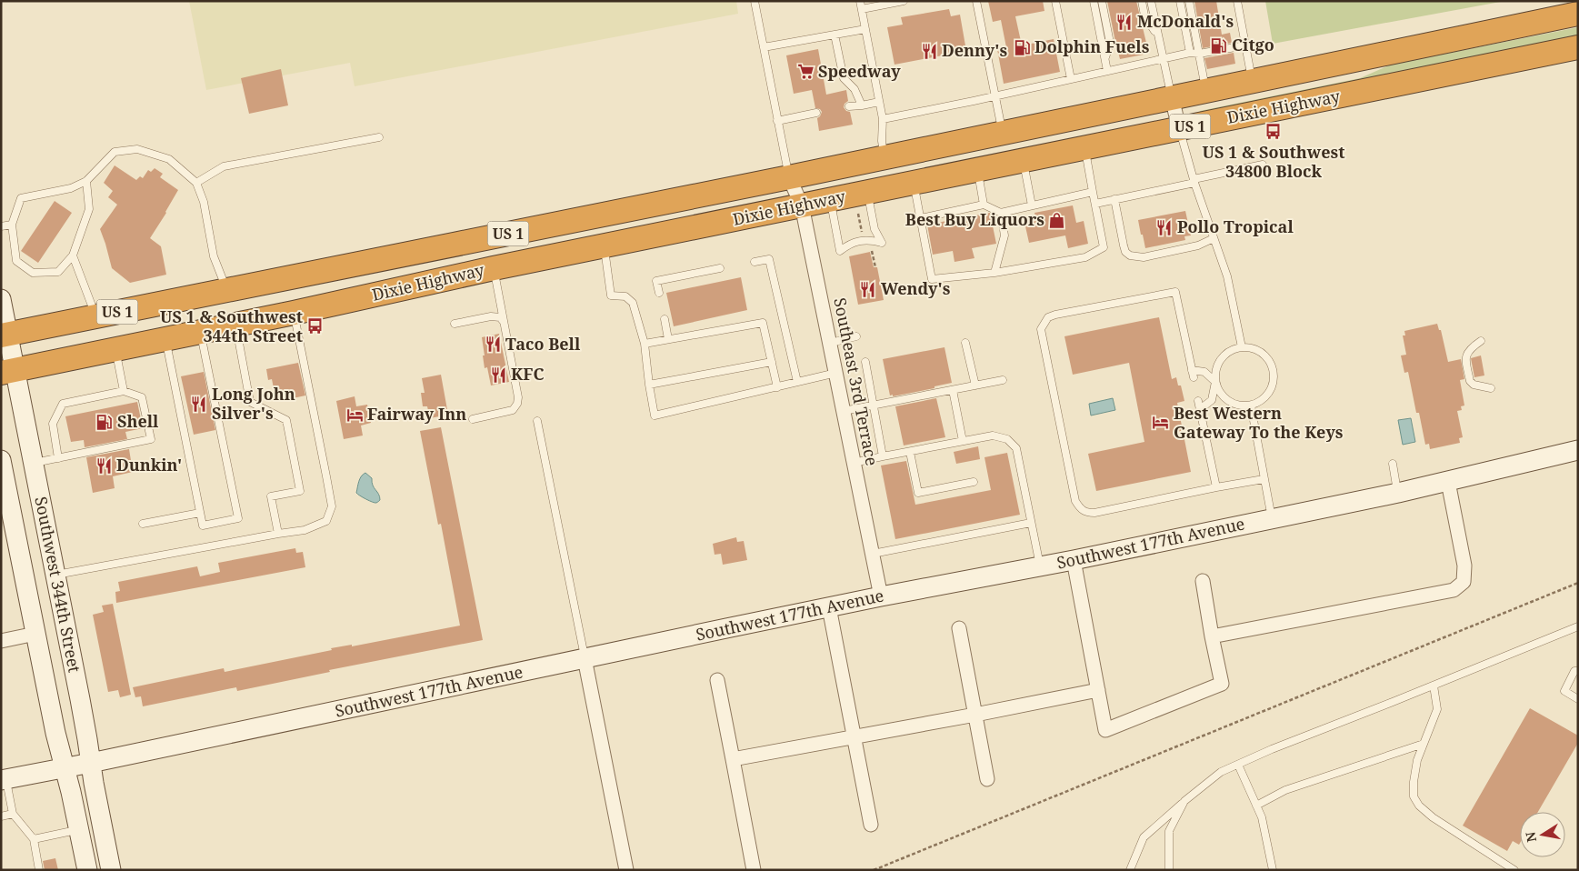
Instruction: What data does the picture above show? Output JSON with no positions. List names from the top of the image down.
{
  "streets": {
    "highway": ["Dixie Highway", "US 1"],
    "main road": ["Southwest 177th Avenue", "Southwest 344th Street"],
    "street": ["Southeast 3rd Terrace"]
  },
  "crossings": [
    ["Dixie Highway", "Southeast 3rd Terrace"],
    ["Dixie Highway", "Southwest 344th Street"],
    ["Southeast 3rd Terrace", "Southwest 177th Avenue"],
    ["Southwest 177th Avenue", "Southwest 344th Street"]
  ],
  "places": {
    "restaurant": [
      "McDonald's",
      "Denny's",
      "Pollo Tropical",
      "Wendy's",
      "Taco Bell",
      "KFC",
      "Long John Silver's",
      "Dunkin'"
    ],
    "fuel station": ["Citgo", "Dolphin Fuels", "Shell"],
    "supermarket": ["Speedway"],
    "bus stop": ["US 1 & Southwest 34800 Block", "US 1 & Southwest 344th Street"],
    "shop": ["Best Buy Liquors"],
    "hotel": ["Fairway Inn", "Best Western Gateway To the Keys"]
  },
  "north": "left"
}
